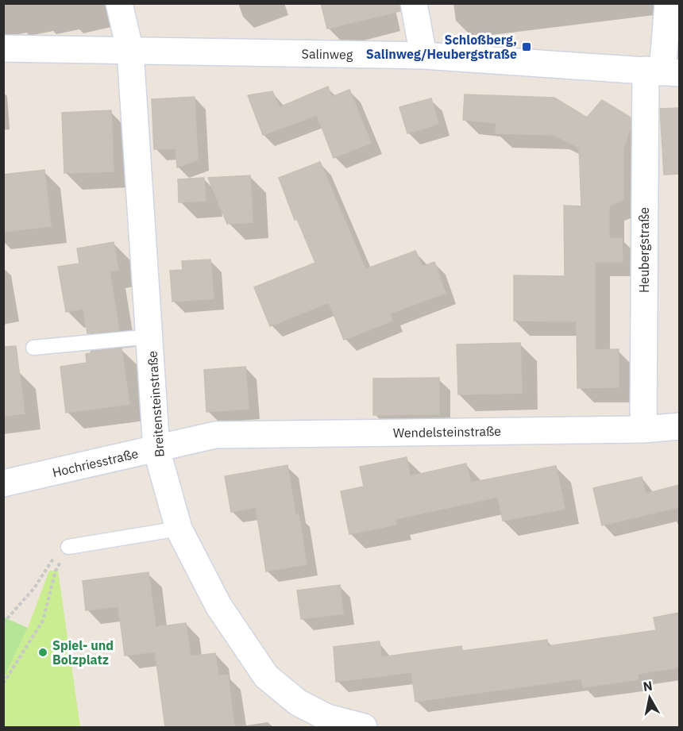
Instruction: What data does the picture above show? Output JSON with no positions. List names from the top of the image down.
{
  "streets": {
    "street": [
      "Salinweg",
      "Heubergstraße",
      "Breitensteinstraße",
      "Wendelsteinstraße",
      "Hochriesstraße"
    ]
  },
  "crossings": [
    ["Salinweg", "Heubergstraße"],
    ["Salinweg", "Breitensteinstraße"],
    ["Heubergstraße", "Wendelsteinstraße"],
    ["Breitensteinstraße", "Hochriesstraße"],
    ["Wendelsteinstraße", "Hochriesstraße"]
  ],
  "places": {
    "transit": ["Schloßberg, Salinweg/Heubergstraße"],
    "other": ["Spiel- und Bolzplatz"]
  },
  "north": "top"
}
